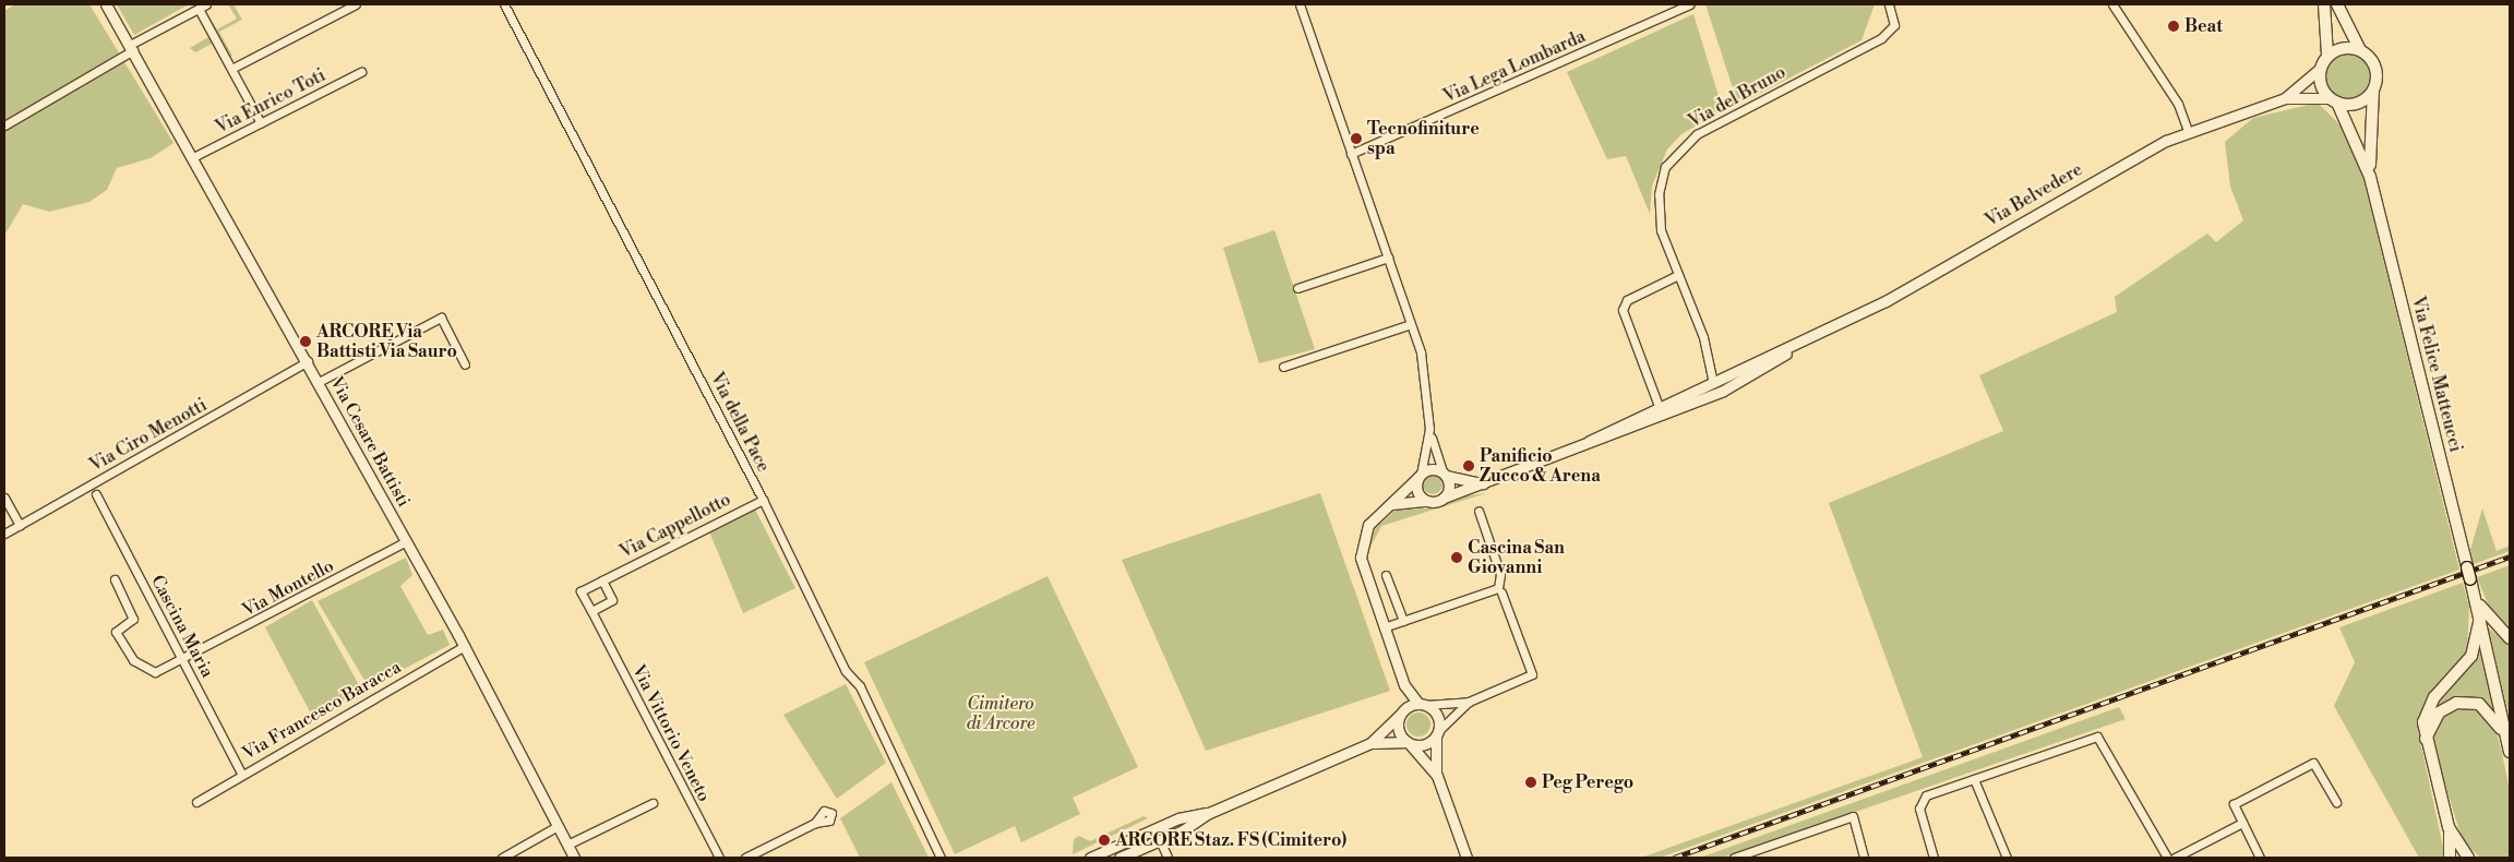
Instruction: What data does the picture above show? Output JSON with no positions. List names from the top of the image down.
{
  "streets": {
    "main road": ["Via Felice Matteucci"],
    "street": [
      "Via Lega Lombarda",
      "Via del Bruno",
      "Via Enrico Toti",
      "Via Belvedere",
      "Via della Pace",
      "Via Ciro Menotti",
      "Via Cesare Battisti",
      "Via Cappellotto",
      "Via Montello",
      "Cascina Maria",
      "Via Francesco Baracca",
      "Via Vittorio Veneto"
    ]
  },
  "crossings": [
    ["Via del Bruno", "Via Belvedere"],
    ["Via Enrico Toti", "Via Cesare Battisti"],
    ["Via Belvedere", "Via Felice Matteucci"],
    ["Via della Pace", "Via Cappellotto"],
    ["Via Ciro Menotti", "Via Cesare Battisti"],
    ["Via Cesare Battisti", "Via Montello"],
    ["Via Cesare Battisti", "Via Francesco Baracca"],
    ["Via Cappellotto", "Via Vittorio Veneto"],
    ["Via Montello", "Cascina Maria"],
    ["Cascina Maria", "Via Francesco Baracca"]
  ],
  "parks": ["Cimitero di Arcore"],
  "places": [
    "Beat",
    "Tecnofiniture spa",
    "ARCORE Via Battisti Via Sauro",
    "Panificio Zucco & Arena",
    "Cascina San Giovanni",
    "Peg Perego",
    "ARCORE Staz. FS (Cimitero)"
  ]
}
